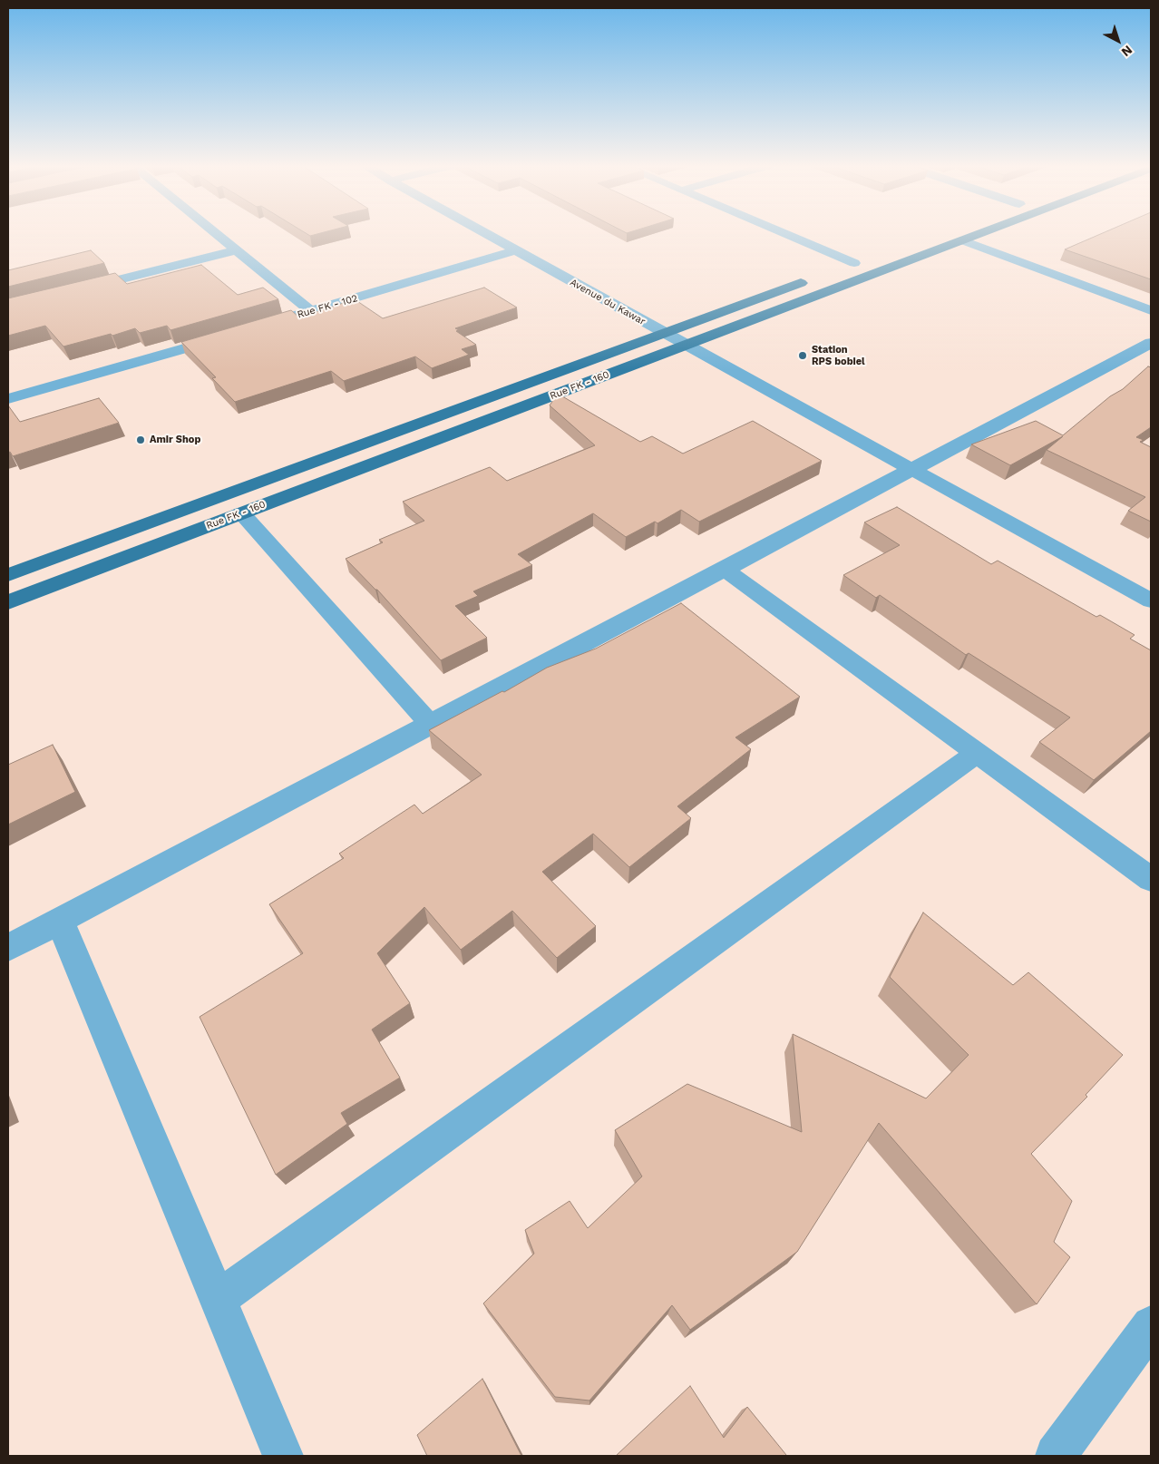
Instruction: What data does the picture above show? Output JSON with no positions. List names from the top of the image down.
{
  "streets": {
    "main road": ["Rue FK - 160"],
    "street": ["Avenue du Kawar", "Rue FK - 102"]
  },
  "crossings": [
    ["Avenue du Kawar", "Rue FK - 102"],
    ["Avenue du Kawar", "Rue FK - 160"]
  ],
  "places": ["Station RPS bobiel", "Amir Shop"],
  "north": "bottom right"
}
